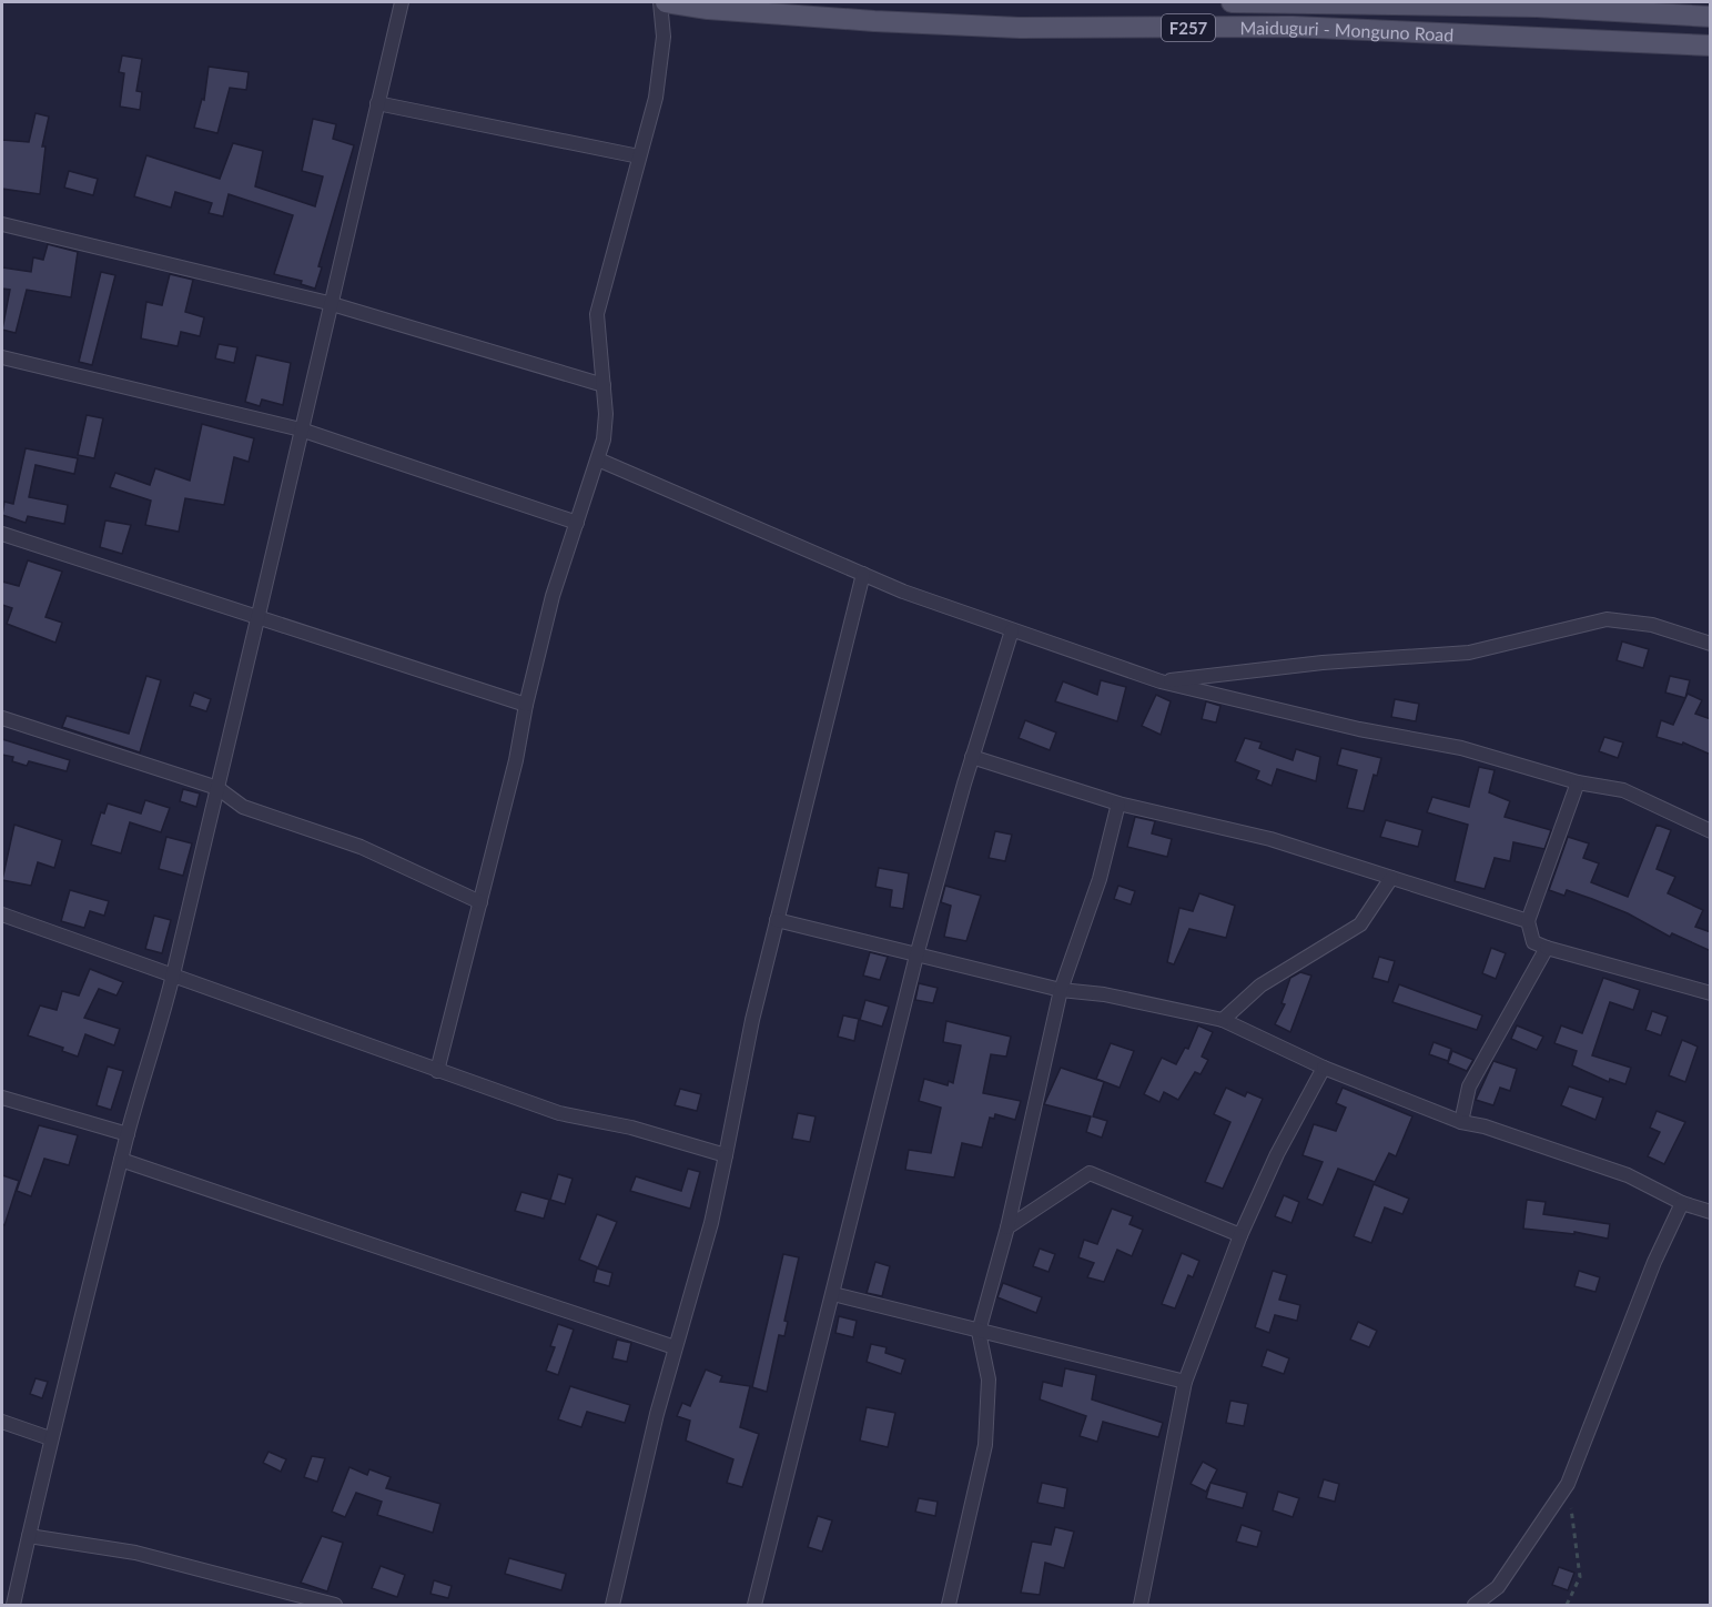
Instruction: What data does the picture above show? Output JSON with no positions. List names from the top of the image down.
{
  "streets": {
    "main road": ["F257", "Maiduguri - Monguno Road"]
  }
}
